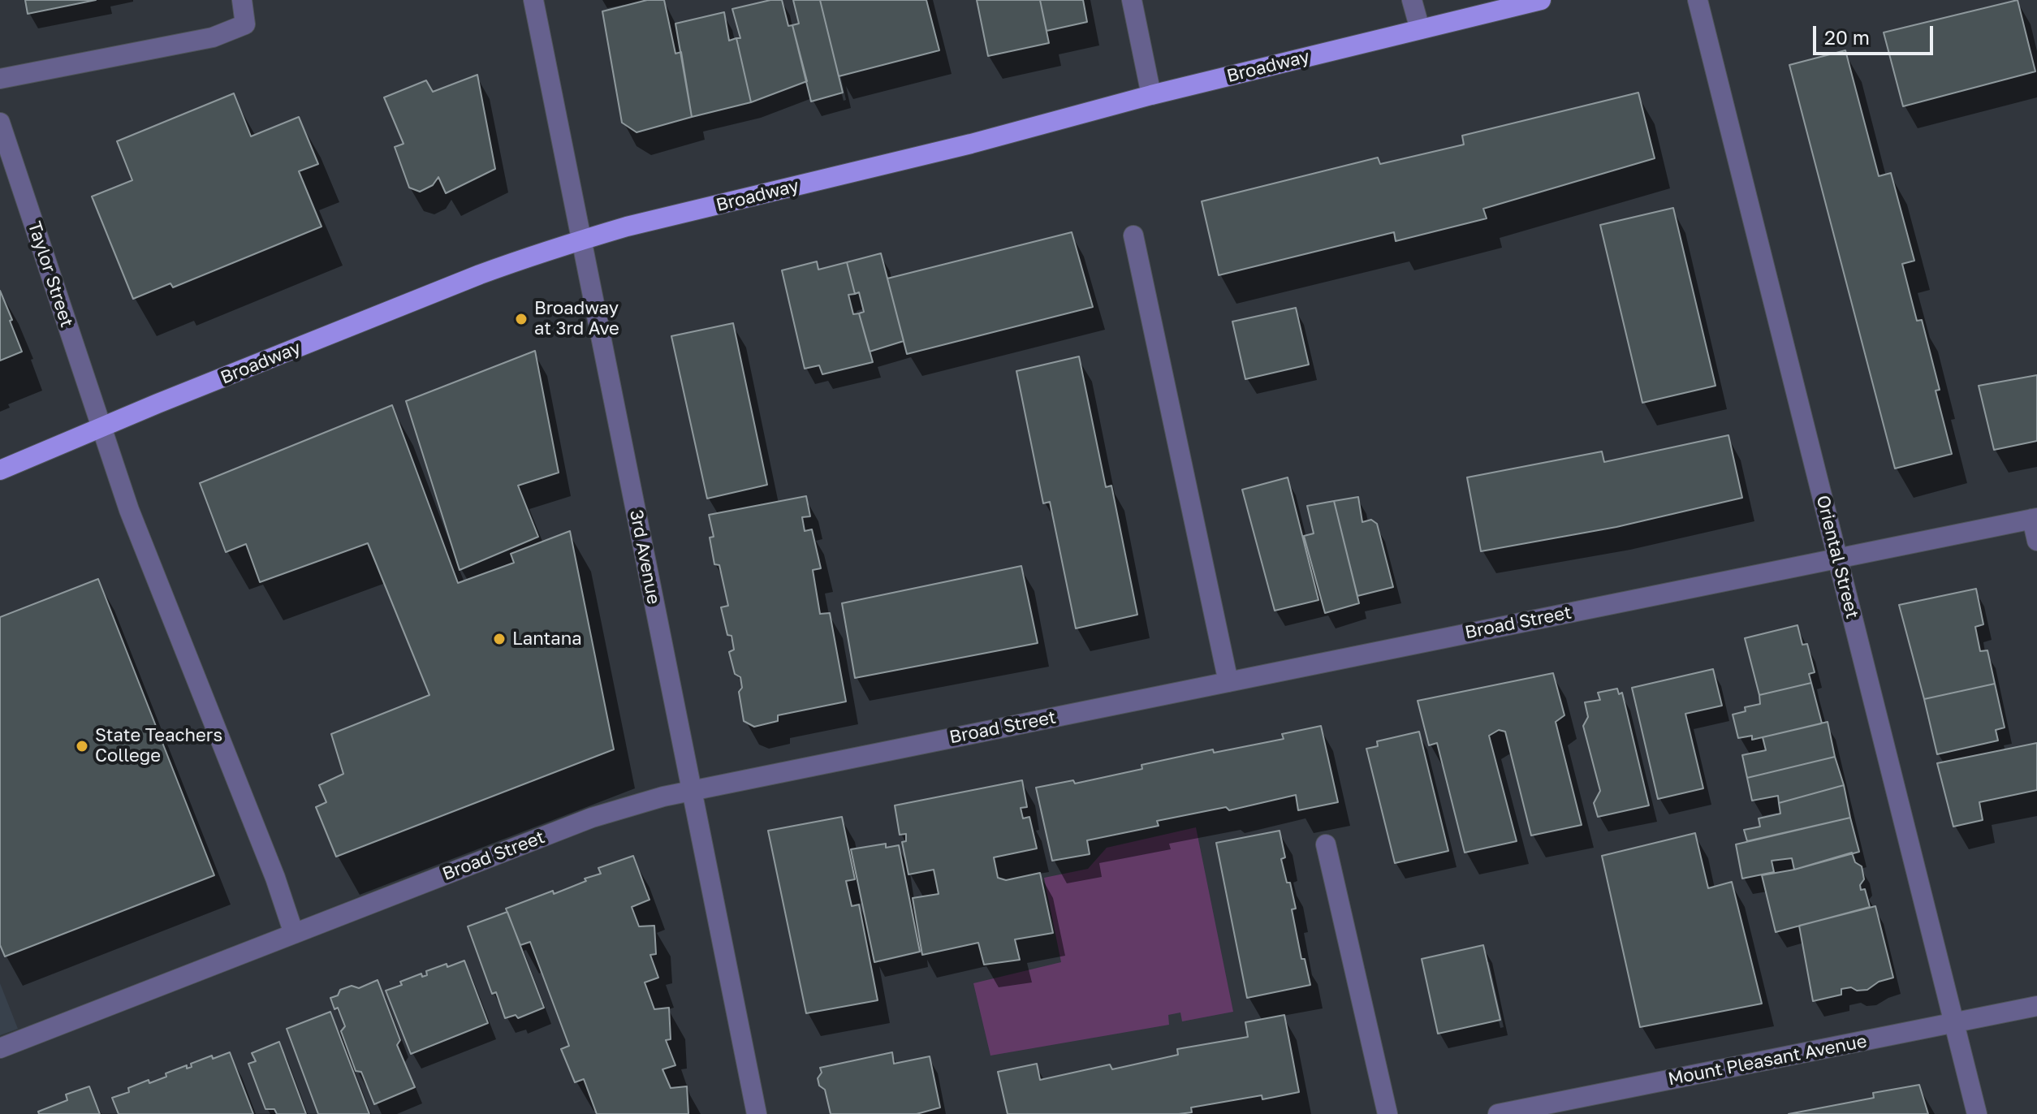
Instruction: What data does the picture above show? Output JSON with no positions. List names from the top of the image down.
{
  "streets": {
    "main road": ["Broadway"],
    "street": [
      "Taylor Street",
      "3rd Avenue",
      "Oriental Street",
      "Broad Street",
      "Mount Pleasant Avenue"
    ]
  },
  "crossings": [
    ["Broadway", "Taylor Street"],
    ["Broadway", "3rd Avenue"],
    ["Taylor Street", "Broad Street"],
    ["3rd Avenue", "Broad Street"],
    ["Oriental Street", "Broad Street"],
    ["Oriental Street", "Mount Pleasant Avenue"]
  ],
  "places": ["Broadway at 3rd Ave", "Lantana", "State Teachers College"],
  "scale_bar": "20 m"
}
